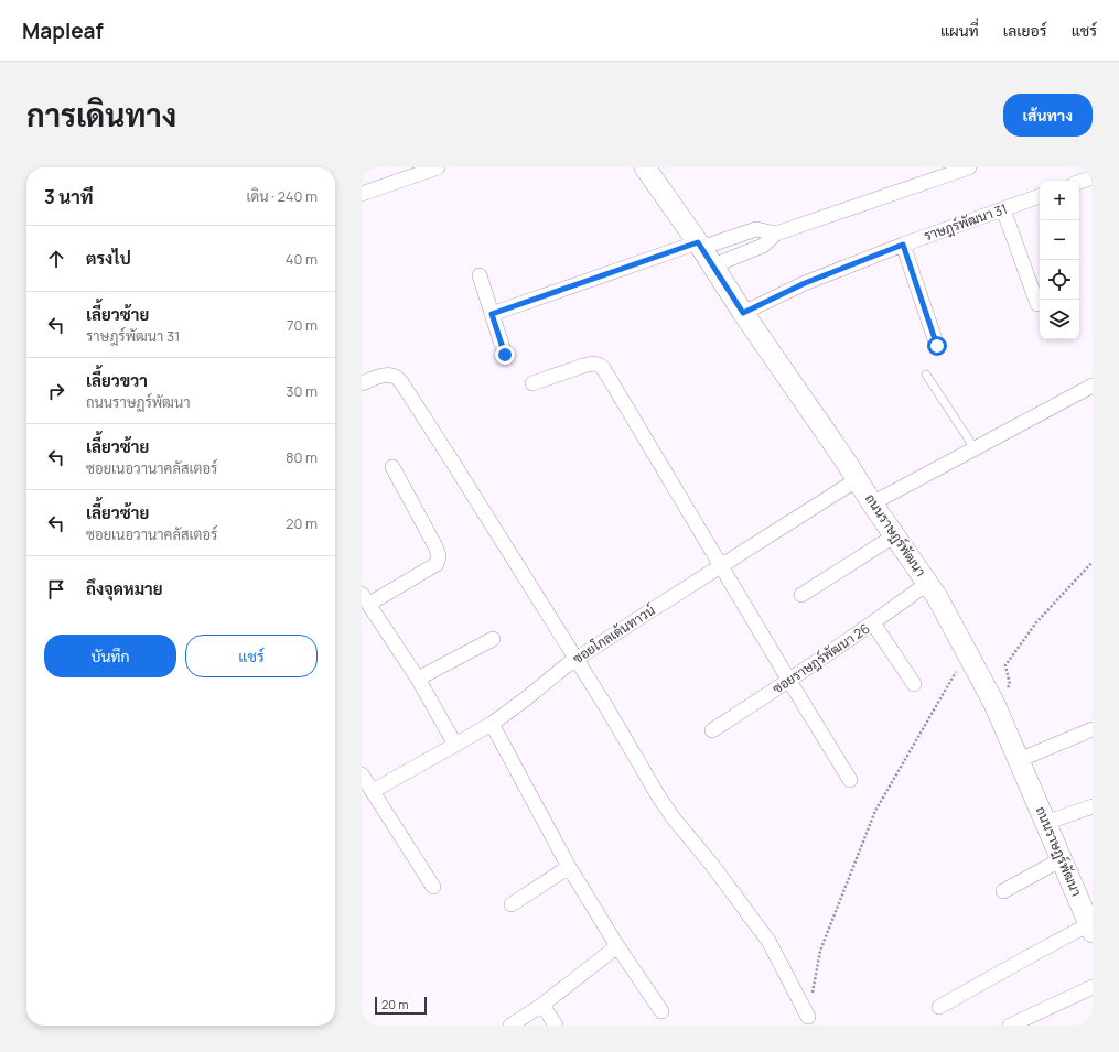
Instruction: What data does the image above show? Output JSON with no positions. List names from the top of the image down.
{
  "streets": {
    "street": [
      "ราษฎร์พัฒนา 31",
      "ถนนราษฏร์พัฒนา",
      "ซอยโกลเด้นทาวน์",
      "ซอยราษฎร์พัฒนา 26"
    ]
  },
  "crossings": [
    ["ราษฎร์พัฒนา 31", "ถนนราษฏร์พัฒนา"],
    ["ถนนราษฏร์พัฒนา", "ซอยโกลเด้นทาวน์"],
    ["ถนนราษฏร์พัฒนา", "ซอยราษฎร์พัฒนา 26"]
  ],
  "scale_bar": "20 m",
  "page": {
    "header": "Mapleaf",
    "nav": ["แผนที่", "เลเยอร์", "แชร์"],
    "title": "การเดินทาง",
    "buttons": [
      "เส้นทาง",
      ["บันทึก", "แชร์"]
    ],
    "heading": ["3 นาที", "เดิน · 240 m"],
    "map_buttons": ["+", "−"],
    "list": [
      ["ตรงไป", "40 m"],
      ["เลี้ยวซ้าย", "ราษฎร์พัฒนา 31", "70 m"],
      ["เลี้ยวขวา", "ถนนราษฏร์พัฒนา", "30 m"],
      ["เลี้ยวซ้าย", "ซอยเนอวานาคลัสเตอร์", "80 m"],
      ["เลี้ยวซ้าย", "ซอยเนอวานาคลัสเตอร์", "20 m"],
      "ถึงจุดหมาย"
    ],
    "scale": "20 m"
  }
}
